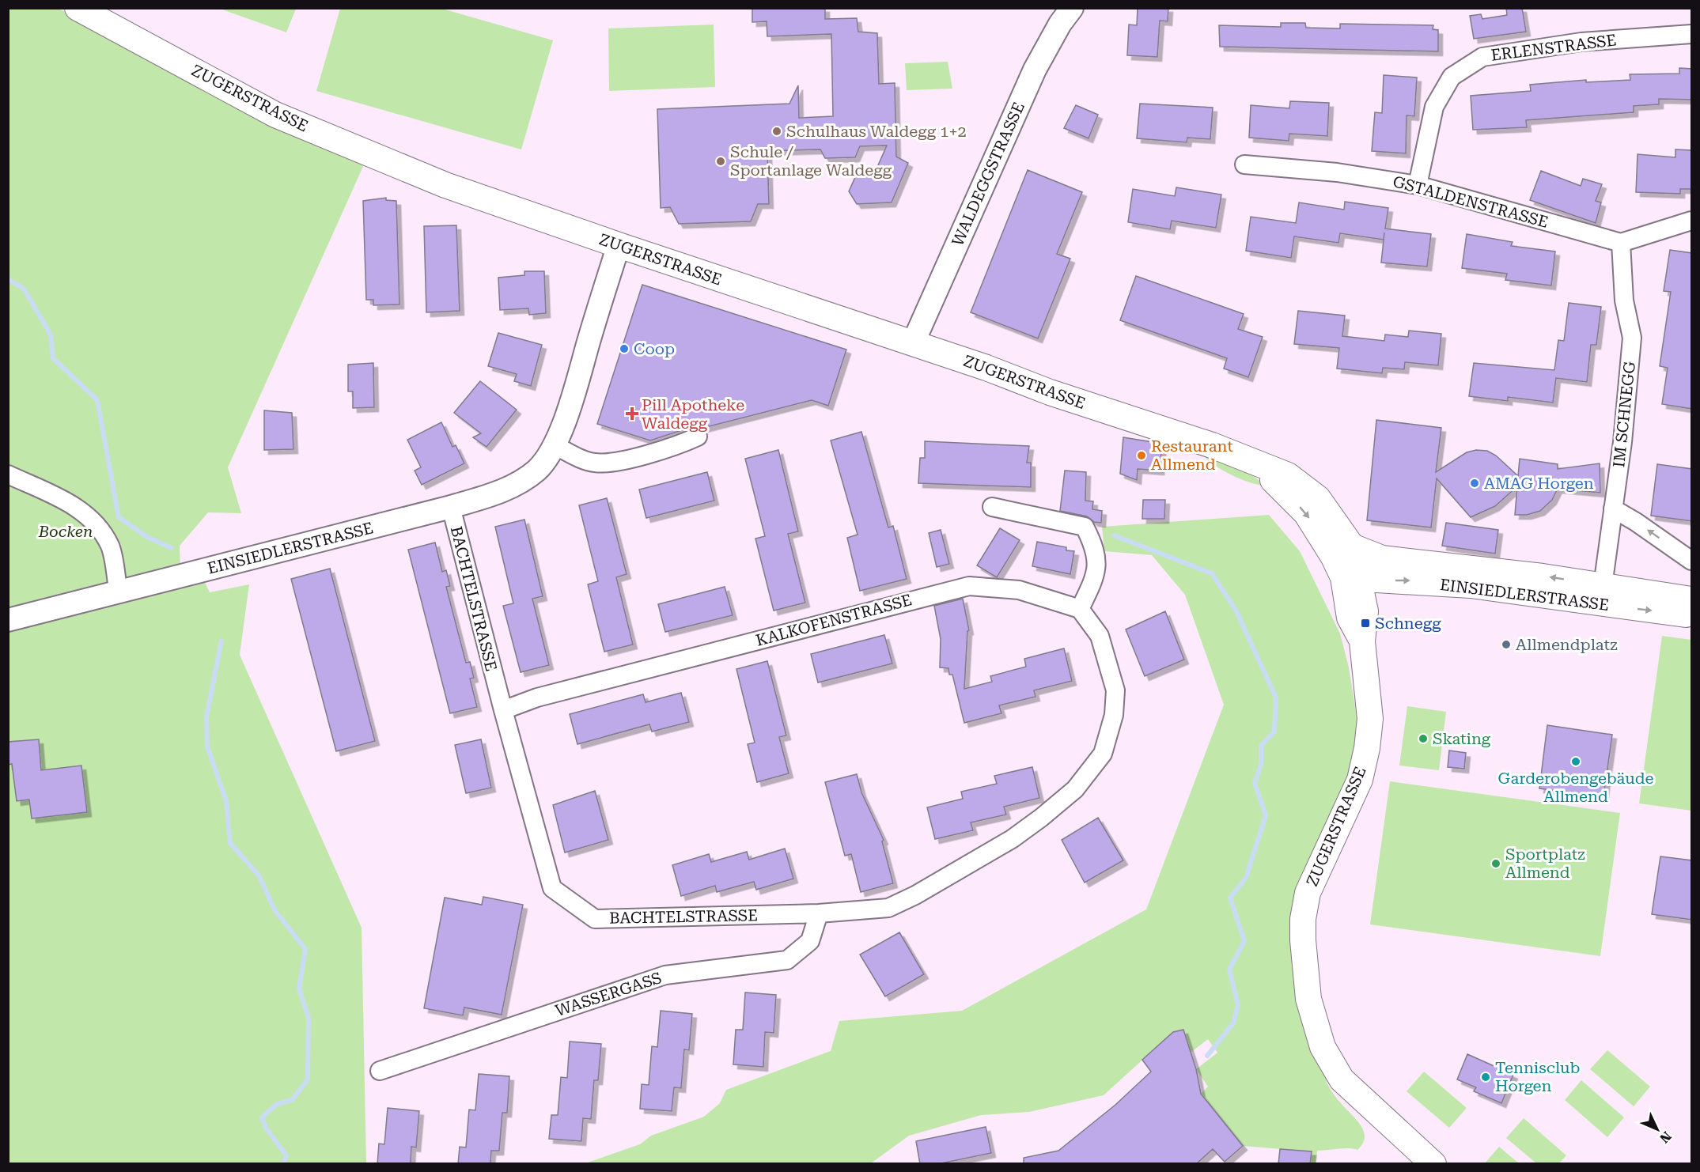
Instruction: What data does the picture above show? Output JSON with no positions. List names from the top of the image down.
{
  "streets": {
    "main road": ["ZUGERSTRASSE", "EINSIEDLERSTRASSE"],
    "street": [
      "ERLENSTRASSE",
      "WALDEGGSTRASSE",
      "GSTALDENSTRASSE",
      "IM SCHNEGG",
      "BACHTELSTRASSE",
      "KALKOFENSTRASSE",
      "WASSERGASS"
    ]
  },
  "crossings": [
    ["ERLENSTRASSE", "GSTALDENSTRASSE"],
    ["ZUGERSTRASSE", "WALDEGGSTRASSE"],
    ["ZUGERSTRASSE", "EINSIEDLERSTRASSE"],
    ["GSTALDENSTRASSE", "IM SCHNEGG"],
    ["IM SCHNEGG", "EINSIEDLERSTRASSE"],
    ["EINSIEDLERSTRASSE", "BACHTELSTRASSE"],
    ["BACHTELSTRASSE", "KALKOFENSTRASSE"],
    ["BACHTELSTRASSE", "WASSERGASS"]
  ],
  "parks": ["Bocken"],
  "places": {
    "other": [
      "Schulhaus Waldegg 1+2",
      "Schule / Sportanlage Waldegg",
      "Coop",
      "Restaurant Allmend",
      "AMAG Horgen",
      "Allmendplatz",
      "Skating",
      "Garderobengebäude Allmend",
      "Sportplatz Allmend",
      "Tennisclub Horgen"
    ],
    "health": ["Pill Apotheke Waldegg"],
    "transit": ["Schnegg"]
  },
  "north": "bottom right"
}
